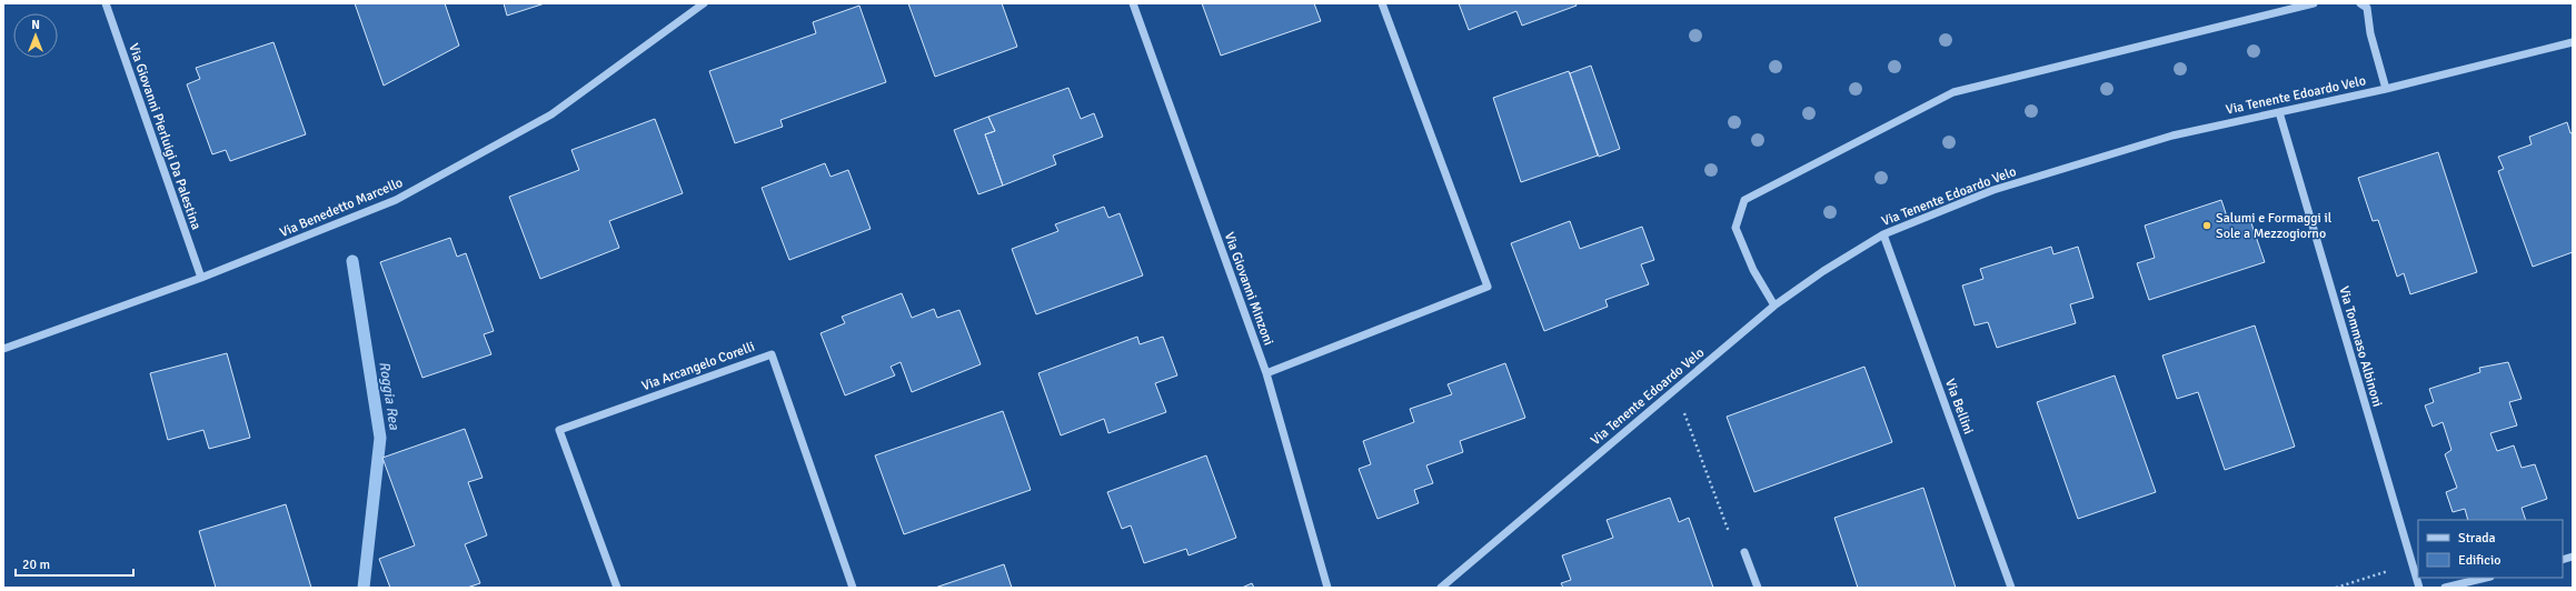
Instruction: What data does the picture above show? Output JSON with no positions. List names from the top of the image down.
{
  "streets": {
    "street": [
      "Via Tenente Edoardo Velo",
      "Via Giovanni Pierluigi Da Palestina",
      "Via Benedetto Marcello",
      "Via Giovanni Minzoni",
      "Via Tommaso Albinoni",
      "Via Arcangelo Corelli",
      "Via Bellini"
    ]
  },
  "crossings": [
    ["Via Tenente Edoardo Velo", "Via Tommaso Albinoni"],
    ["Via Tenente Edoardo Velo", "Via Bellini"],
    ["Via Giovanni Pierluigi Da Palestina", "Via Benedetto Marcello"]
  ],
  "water": ["Roggia Rea"],
  "places": ["Salumi e Formaggi il Sole a Mezzogiorno"],
  "legend": ["Strada", "Edificio"],
  "scale_bar": "20 m",
  "north": "top"
}
